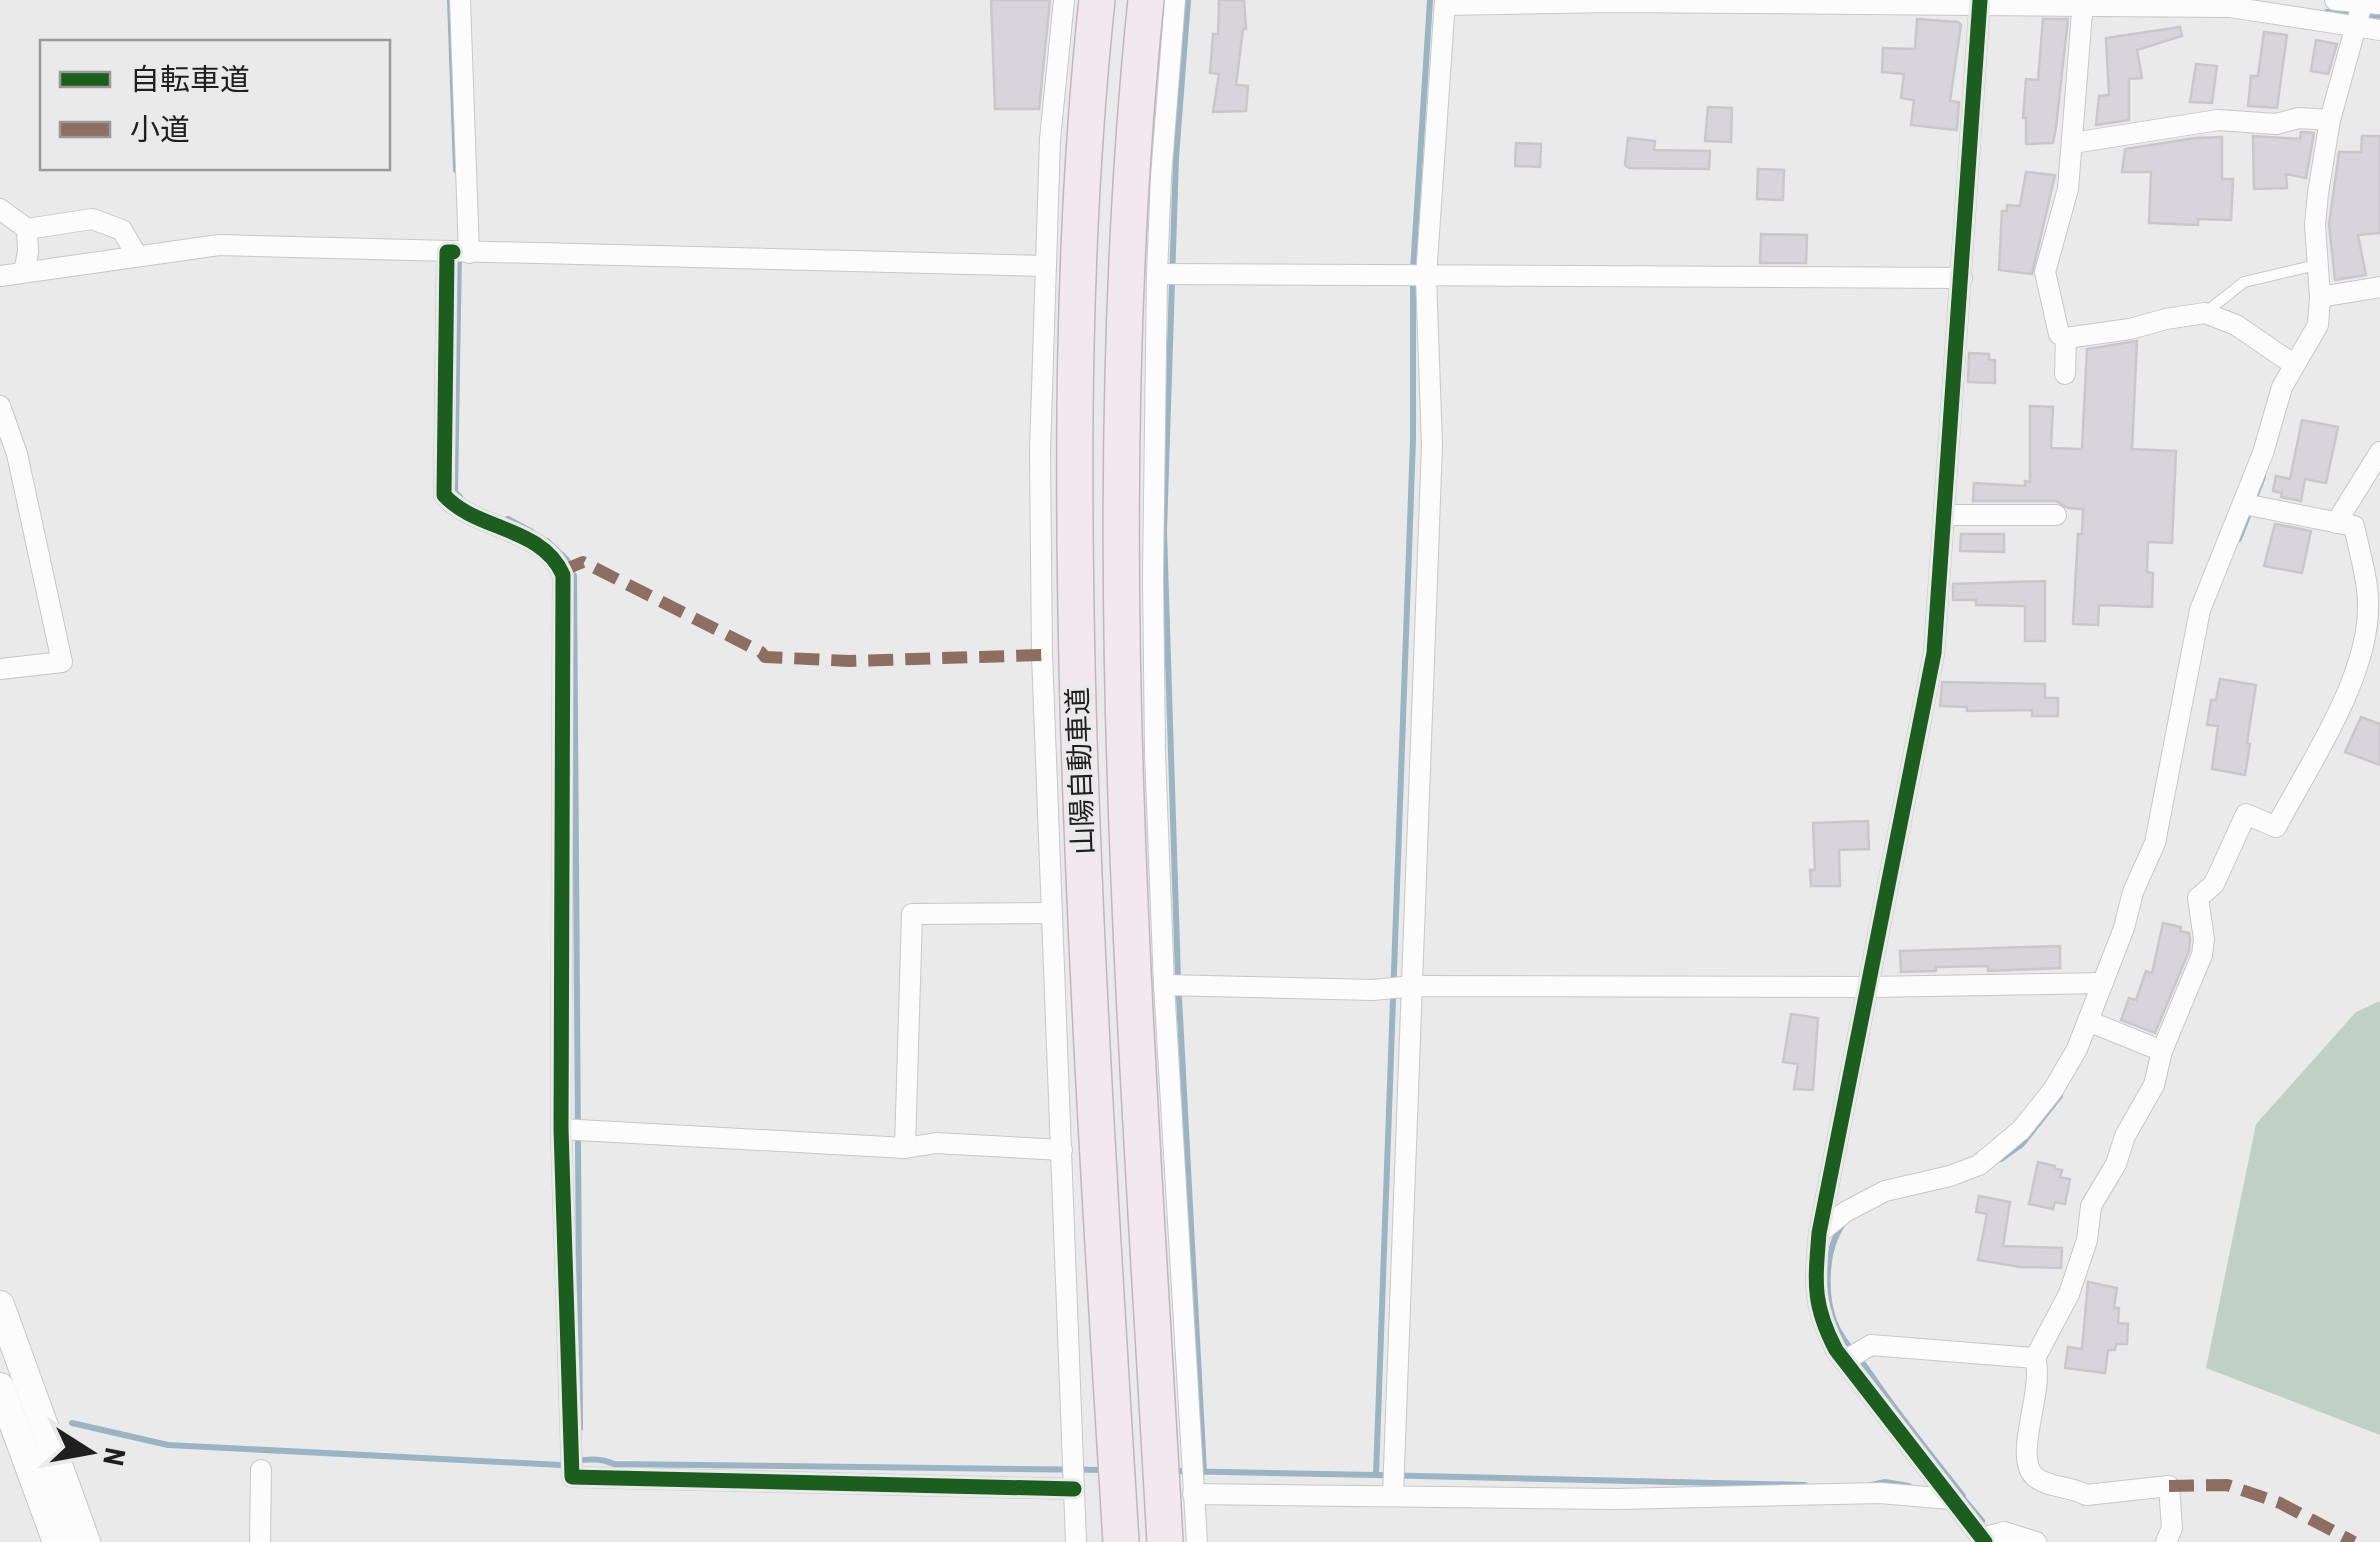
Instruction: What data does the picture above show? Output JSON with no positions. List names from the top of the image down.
{
  "streets": {
    "highway": ["山陽自動車道"]
  },
  "legend": ["自転車道", "小道"],
  "north": "right"
}
